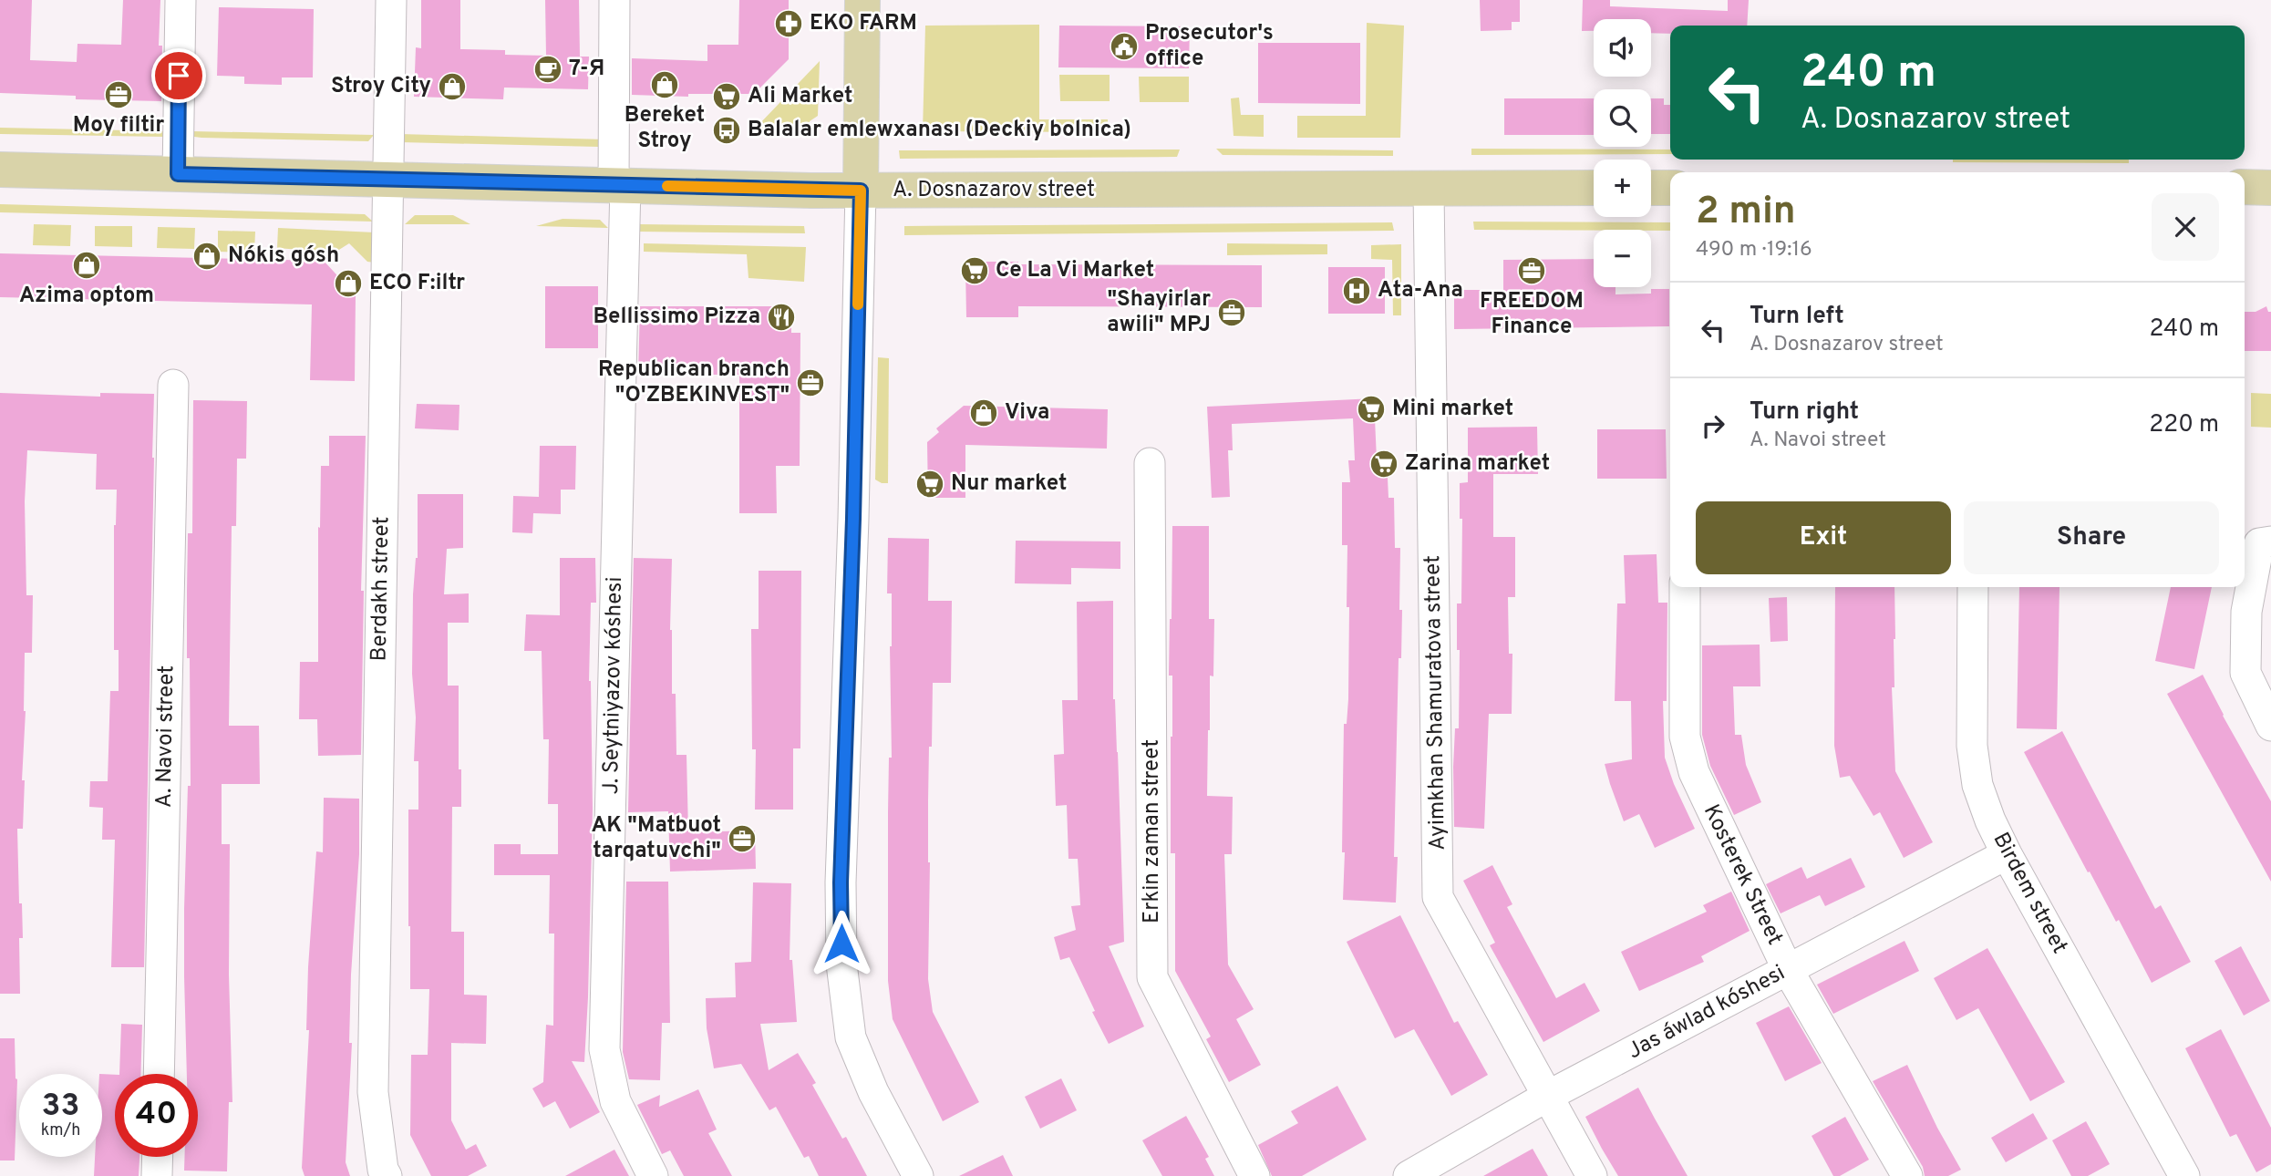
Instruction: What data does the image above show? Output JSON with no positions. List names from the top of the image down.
{
  "streets": {
    "main road": ["A. Dosnazarov street"],
    "street": [
      "Berdakh street",
      "J. Seytniyazov kóshesi",
      "Ayimkhan Shamuratova street",
      "A. Navoi street",
      "Erkin zaman street",
      "Kosterek Street",
      "Birdem street",
      "Jas áwlad kóshesi"
    ]
  },
  "crossings": [
    ["A. Dosnazarov street", "Berdakh street"],
    ["A. Dosnazarov street", "J. Seytniyazov kóshesi"],
    ["A. Dosnazarov street", "Ayimkhan Shamuratova street"],
    ["Ayimkhan Shamuratova street", "Jas áwlad kóshesi"],
    ["Kosterek Street", "Jas áwlad kóshesi"],
    ["Birdem street", "Jas áwlad kóshesi"]
  ],
  "places": {
    "pharmacy": ["EKO FARM"],
    "public building": ["Prosecutor's office"],
    "cafe": ["7-Я"],
    "shop": [
      "Bereket Stroy",
      "Stroy City",
      "Nókis gósh",
      "Azima optom",
      "ECO F:iltr",
      "Viva"
    ],
    "office": [
      "Moy filtir",
      "FREEDOM Finance",
      "\"Shayirlar awili\" MPJ",
      "Republican branch \"O'ZBEKINVEST\"",
      "AK \"Matbuot tarqatuvchi\""
    ],
    "supermarket": [
      "Ali Market",
      "Ce La Vi Market",
      "Mini market",
      "Zarina market",
      "Nur market"
    ],
    "bus stop": ["Balalar emlewxanası (Deckiy bolnica)"],
    "hospital": ["Ata-Ana"],
    "restaurant": ["Bellissimo Pizza"]
  },
  "page": {
    "map_buttons": ["+", "−"],
    "turn": ["240 m", "A. Dosnazarov street"],
    "heading": ["2 min", "490 m · 19:16"],
    "list": [
      {
        "name": "Turn left",
        "note": "A. Dosnazarov street",
        "value": "240 m"
      },
      {
        "name": "Turn right",
        "note": "A. Navoi street",
        "value": "220 m"
      }
    ],
    "buttons": ["Exit", "Share"],
    "speed": "33 km/h",
    "limit": "40"
  }
}
